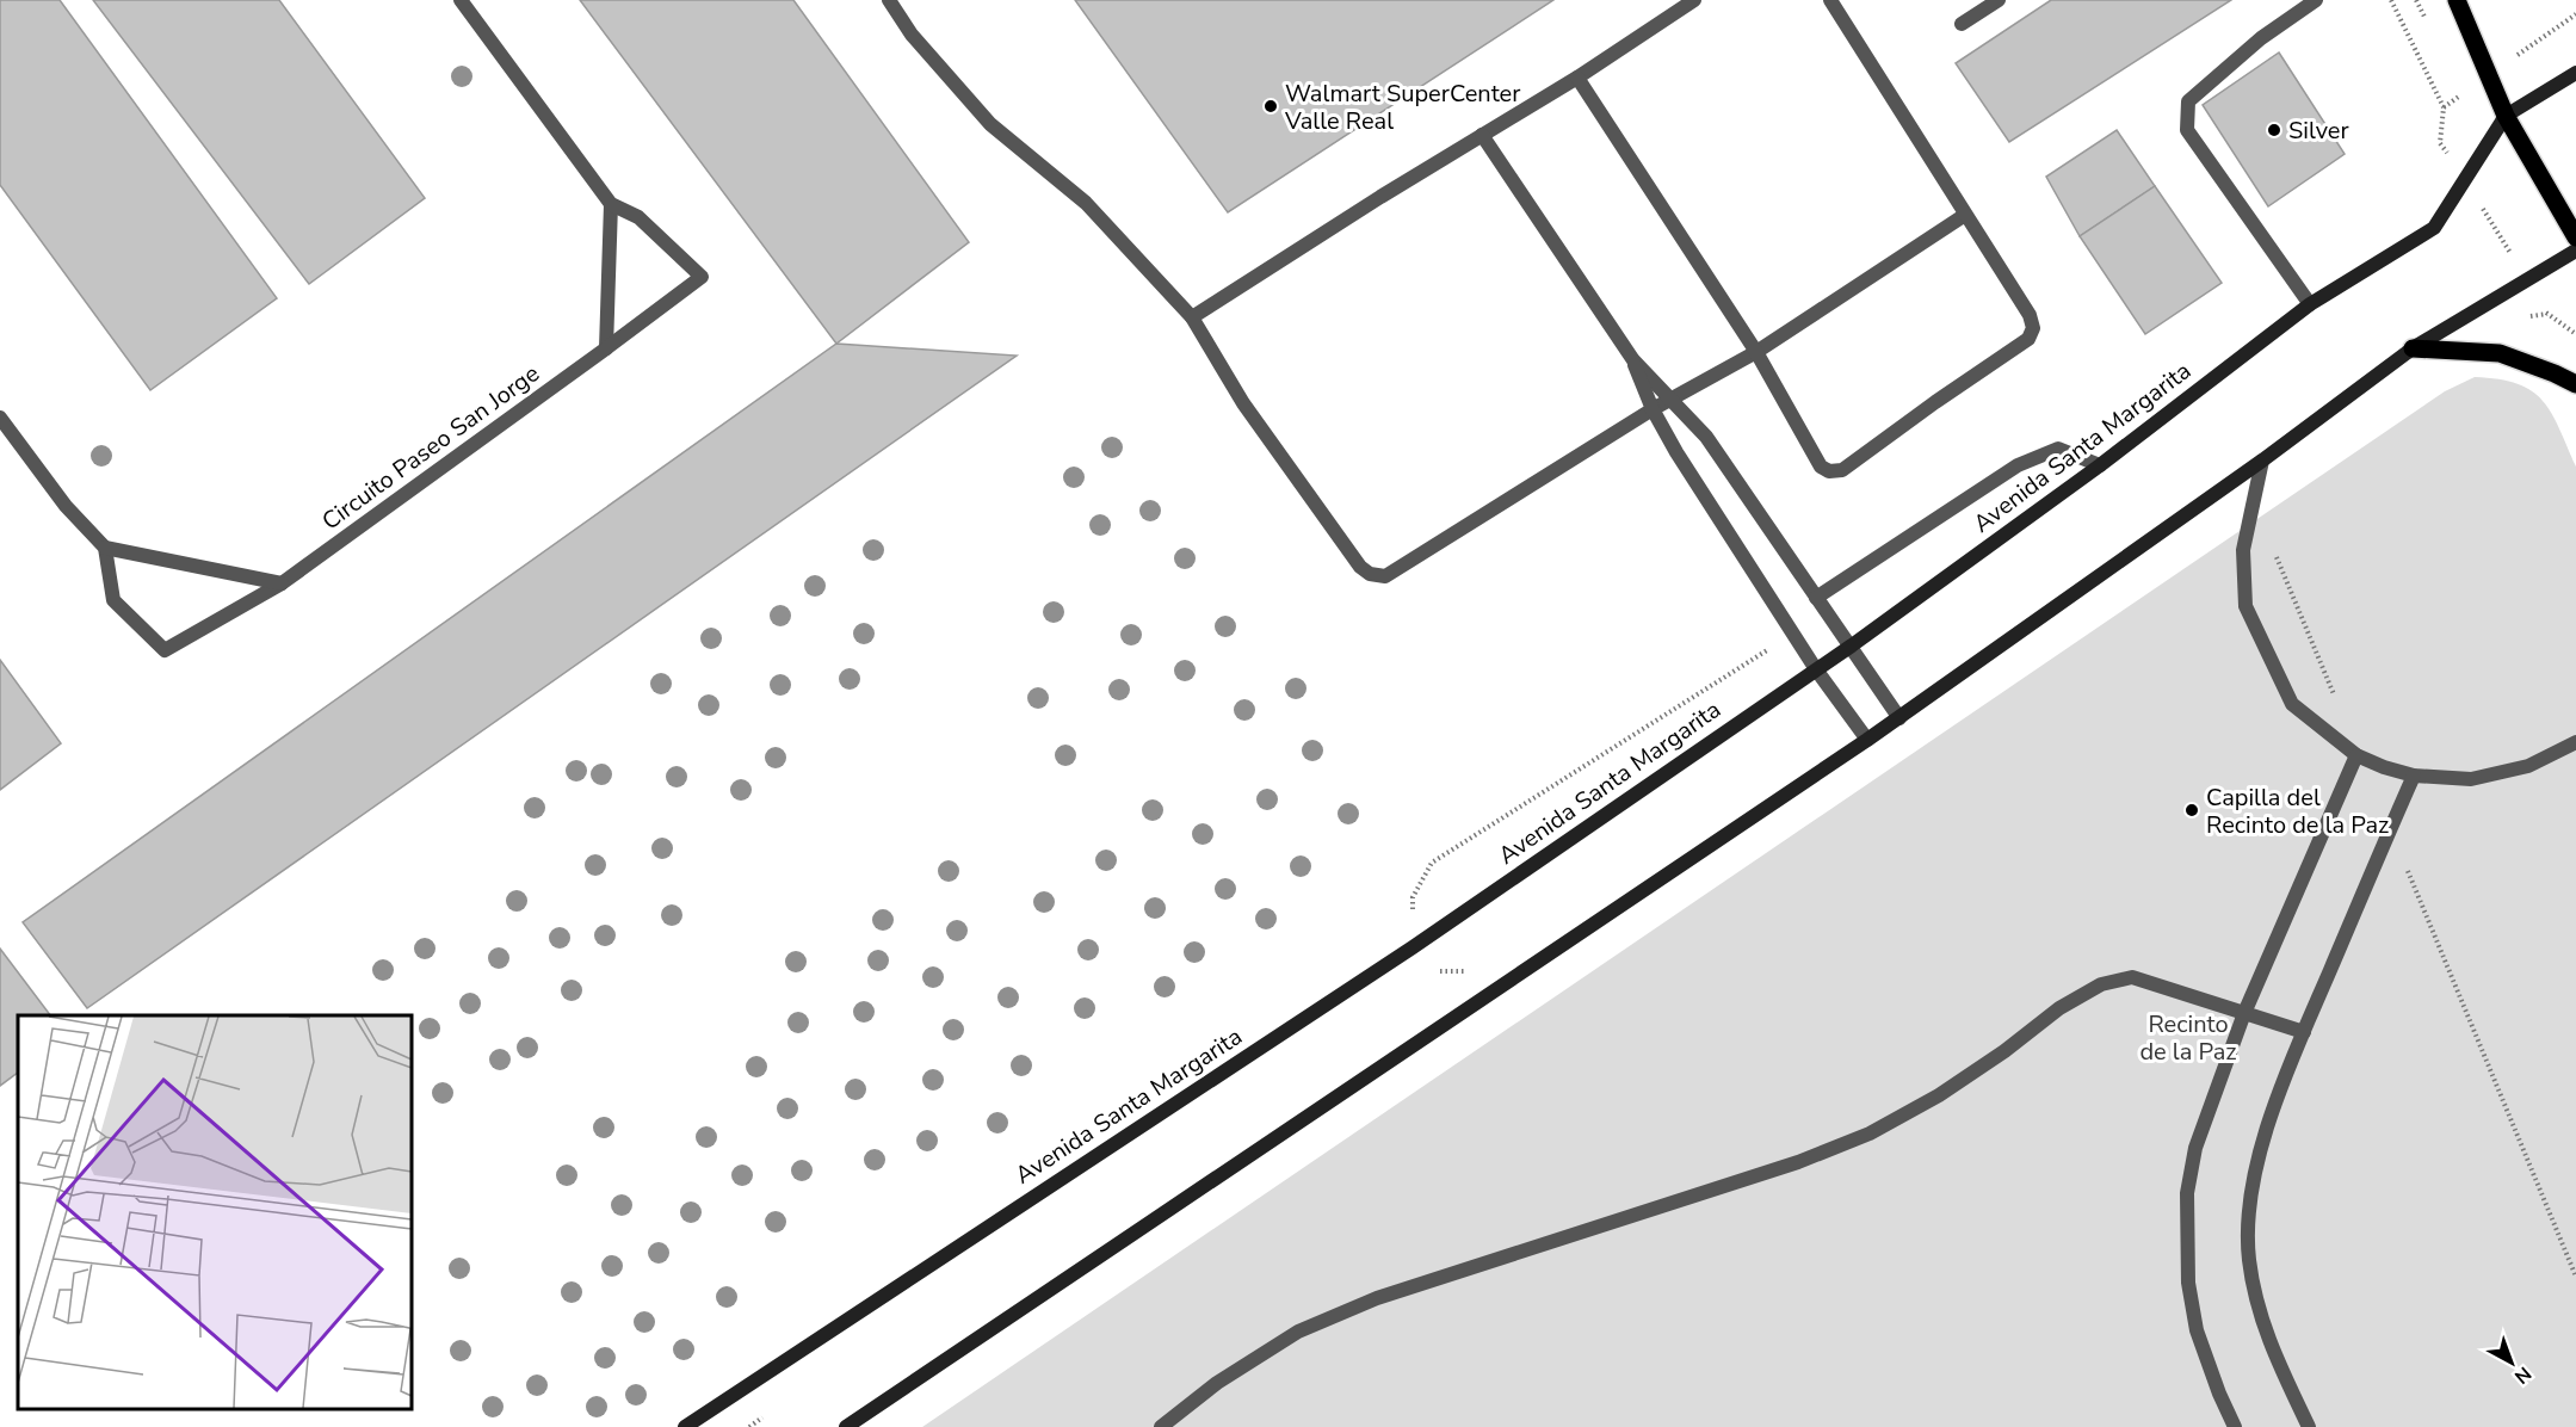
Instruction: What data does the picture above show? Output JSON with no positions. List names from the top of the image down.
{
  "streets": {
    "main road": ["Avenida Santa Margarita"],
    "street": ["Circuito Paseo San Jorge"]
  },
  "parks": ["Recinto de la Paz"],
  "places": ["Walmart SuperCenter Valle Real", "Silver", "Capilla del Recinto de la Paz"],
  "north": "bottom right"
}
